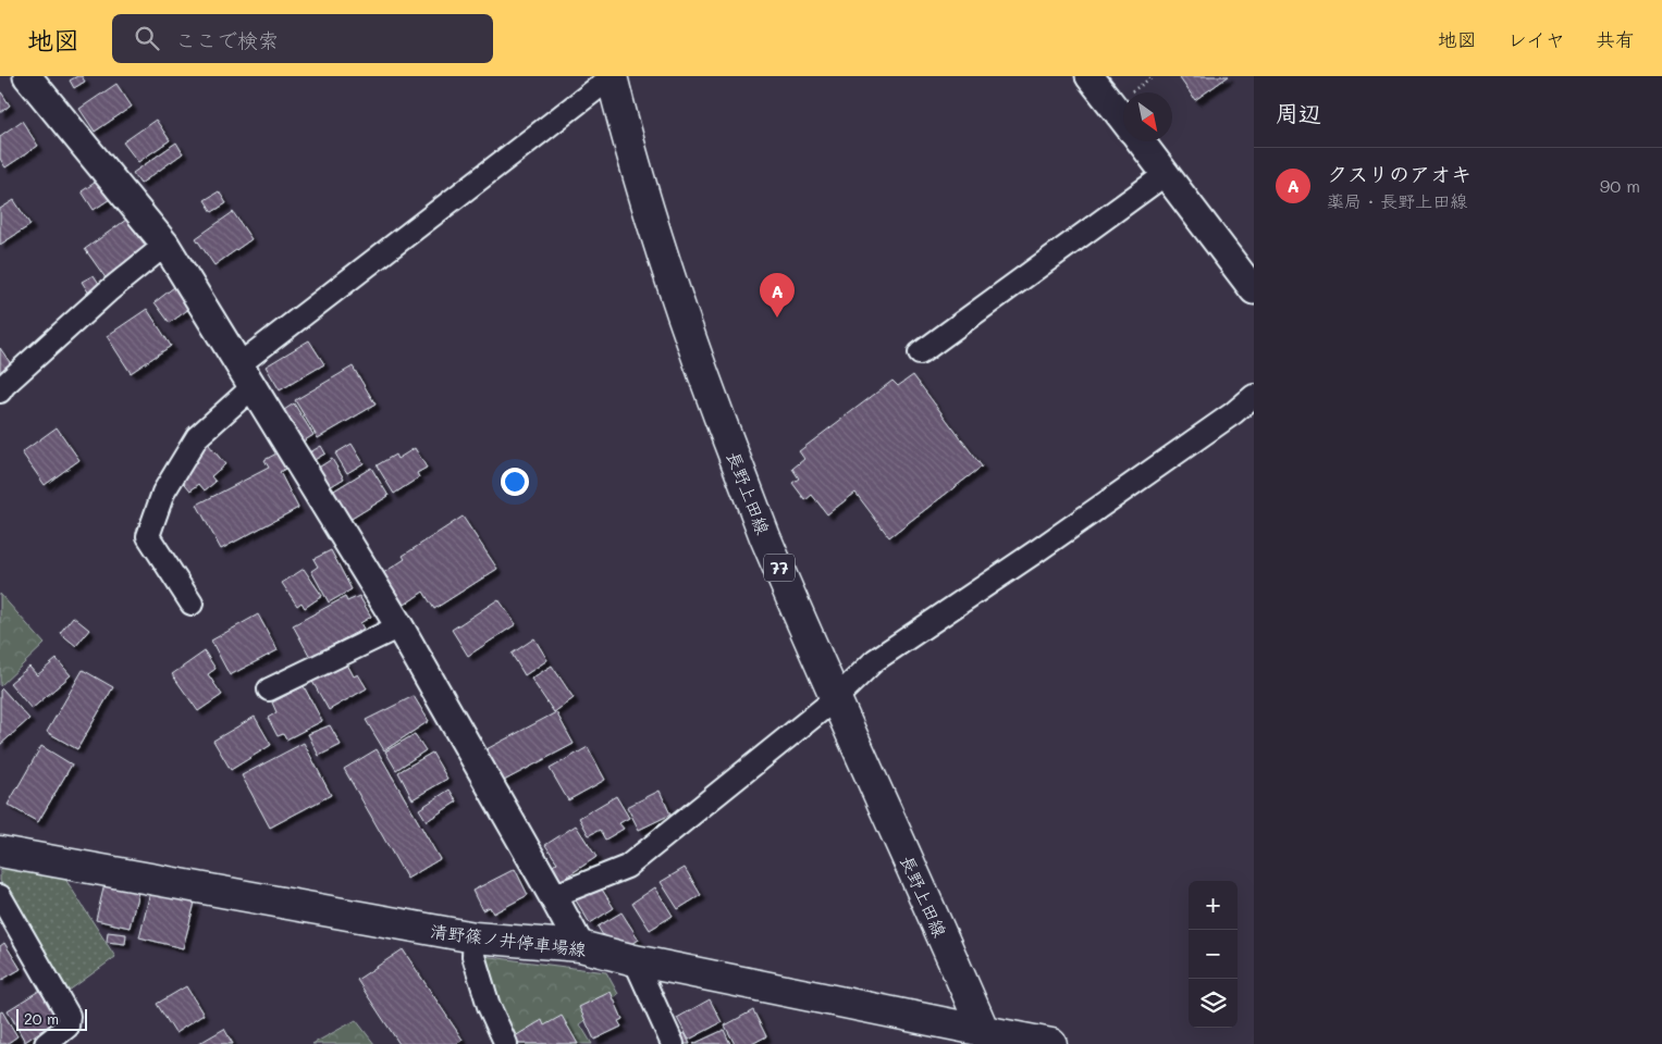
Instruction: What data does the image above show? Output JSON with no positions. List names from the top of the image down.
{
  "streets": {
    "main road": ["長野上田線", "77", "清野篠ノ井停車場線"]
  },
  "crossings": [
    ["長野上田線", "清野篠ノ井停車場線"]
  ],
  "scale_bar": "20 m",
  "north": "bottom right",
  "page": {
    "header": "地図",
    "search": "ここで検索",
    "nav": ["地図", "レイヤ", "共有"],
    "heading": "周辺",
    "list": [
      {
        "mark": "A",
        "name": "クスリのアオキ",
        "note": "薬局 · 長野上田線",
        "value": "90 m"
      }
    ],
    "pins": "A",
    "map_buttons": ["+", "−"],
    "scale": "20 m"
  }
}
